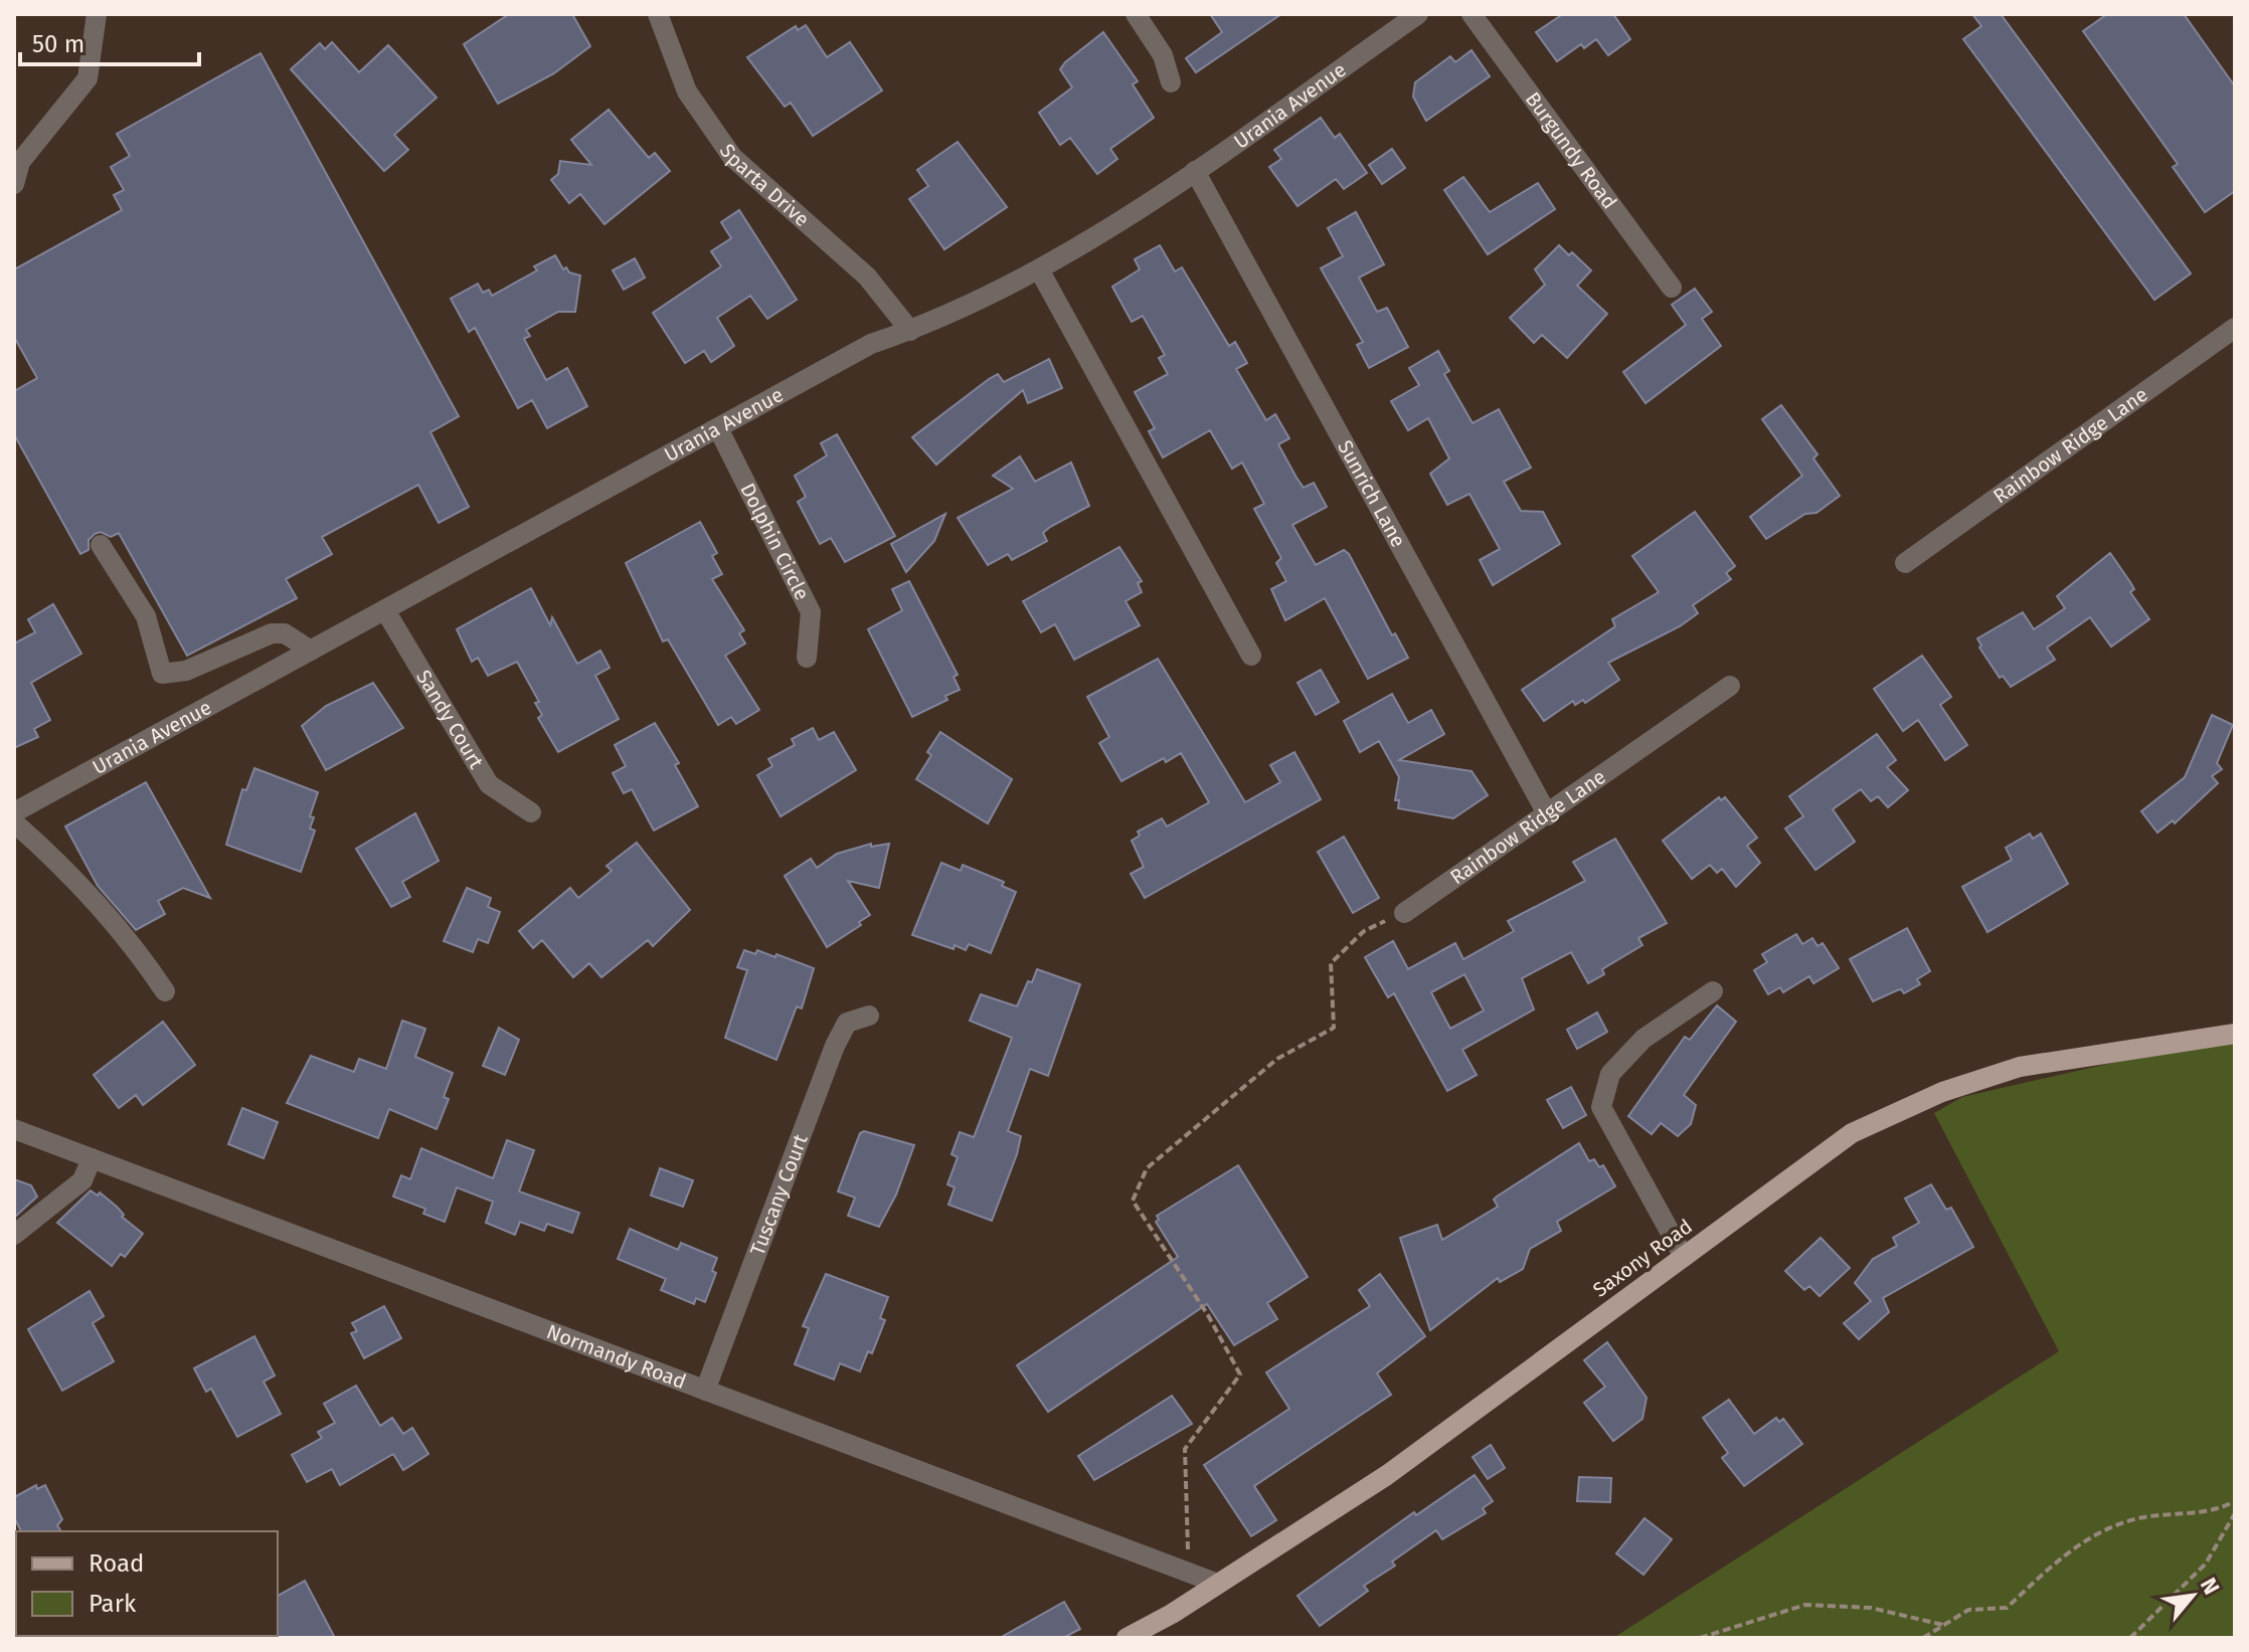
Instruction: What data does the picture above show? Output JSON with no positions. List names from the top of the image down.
{
  "streets": {
    "main road": ["Saxony Road"],
    "street": [
      "Urania Avenue",
      "Burgundy Road",
      "Sparta Drive",
      "Rainbow Ridge Lane",
      "Sunrich Lane",
      "Dolphin Circle",
      "Sandy Court",
      "Tuscany Court",
      "Normandy Road"
    ]
  },
  "crossings": [
    ["Urania Avenue", "Sparta Drive"],
    ["Urania Avenue", "Sunrich Lane"],
    ["Urania Avenue", "Dolphin Circle"],
    ["Urania Avenue", "Sandy Court"],
    ["Rainbow Ridge Lane", "Sunrich Lane"],
    ["Tuscany Court", "Normandy Road"],
    ["Saxony Road", "Normandy Road"]
  ],
  "legend": ["Road", "Park"],
  "scale_bar": "50 m",
  "north": "top right"
}
